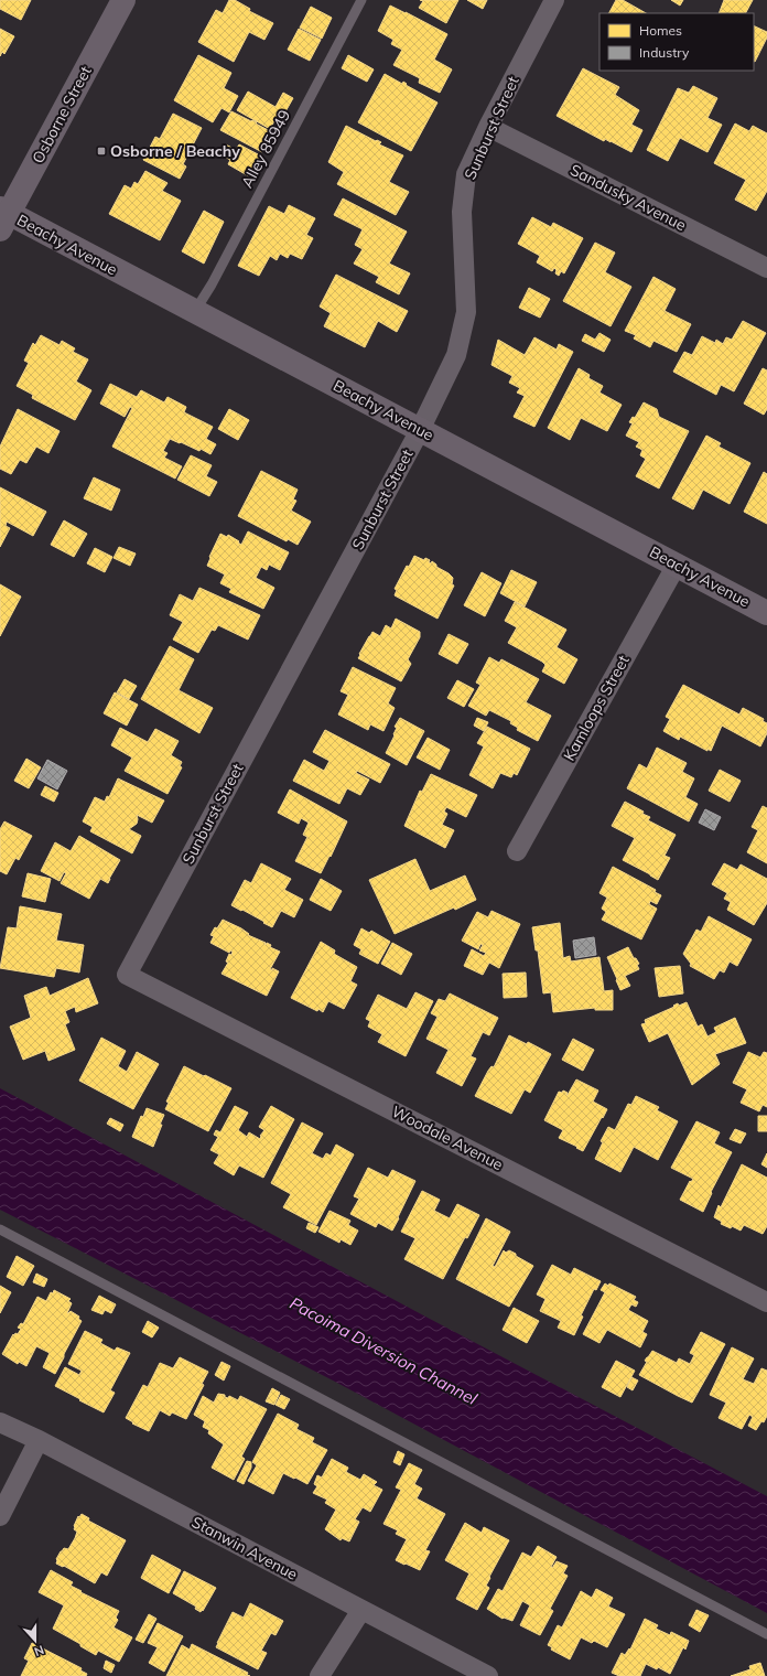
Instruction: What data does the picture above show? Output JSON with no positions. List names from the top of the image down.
{
  "streets": {
    "main road": ["Osborne Street"],
    "street": [
      "Sunburst Street",
      "Sandusky Avenue",
      "Beachy Avenue",
      "Kamloops Street",
      "Woodale Avenue",
      "Stanwin Avenue"
    ],
    "lane": ["Alley 85949"]
  },
  "crossings": [
    ["Osborne Street", "Beachy Avenue"],
    ["Sunburst Street", "Sandusky Avenue"],
    ["Sunburst Street", "Beachy Avenue"],
    ["Sunburst Street", "Woodale Avenue"],
    ["Alley 85949", "Beachy Avenue"],
    ["Beachy Avenue", "Kamloops Street"]
  ],
  "water": ["Pacoima Diversion Channel"],
  "places": {
    "transit": ["Osborne / Beachy"]
  },
  "legend": ["Homes", "Industry"],
  "north": "bottom"
}
